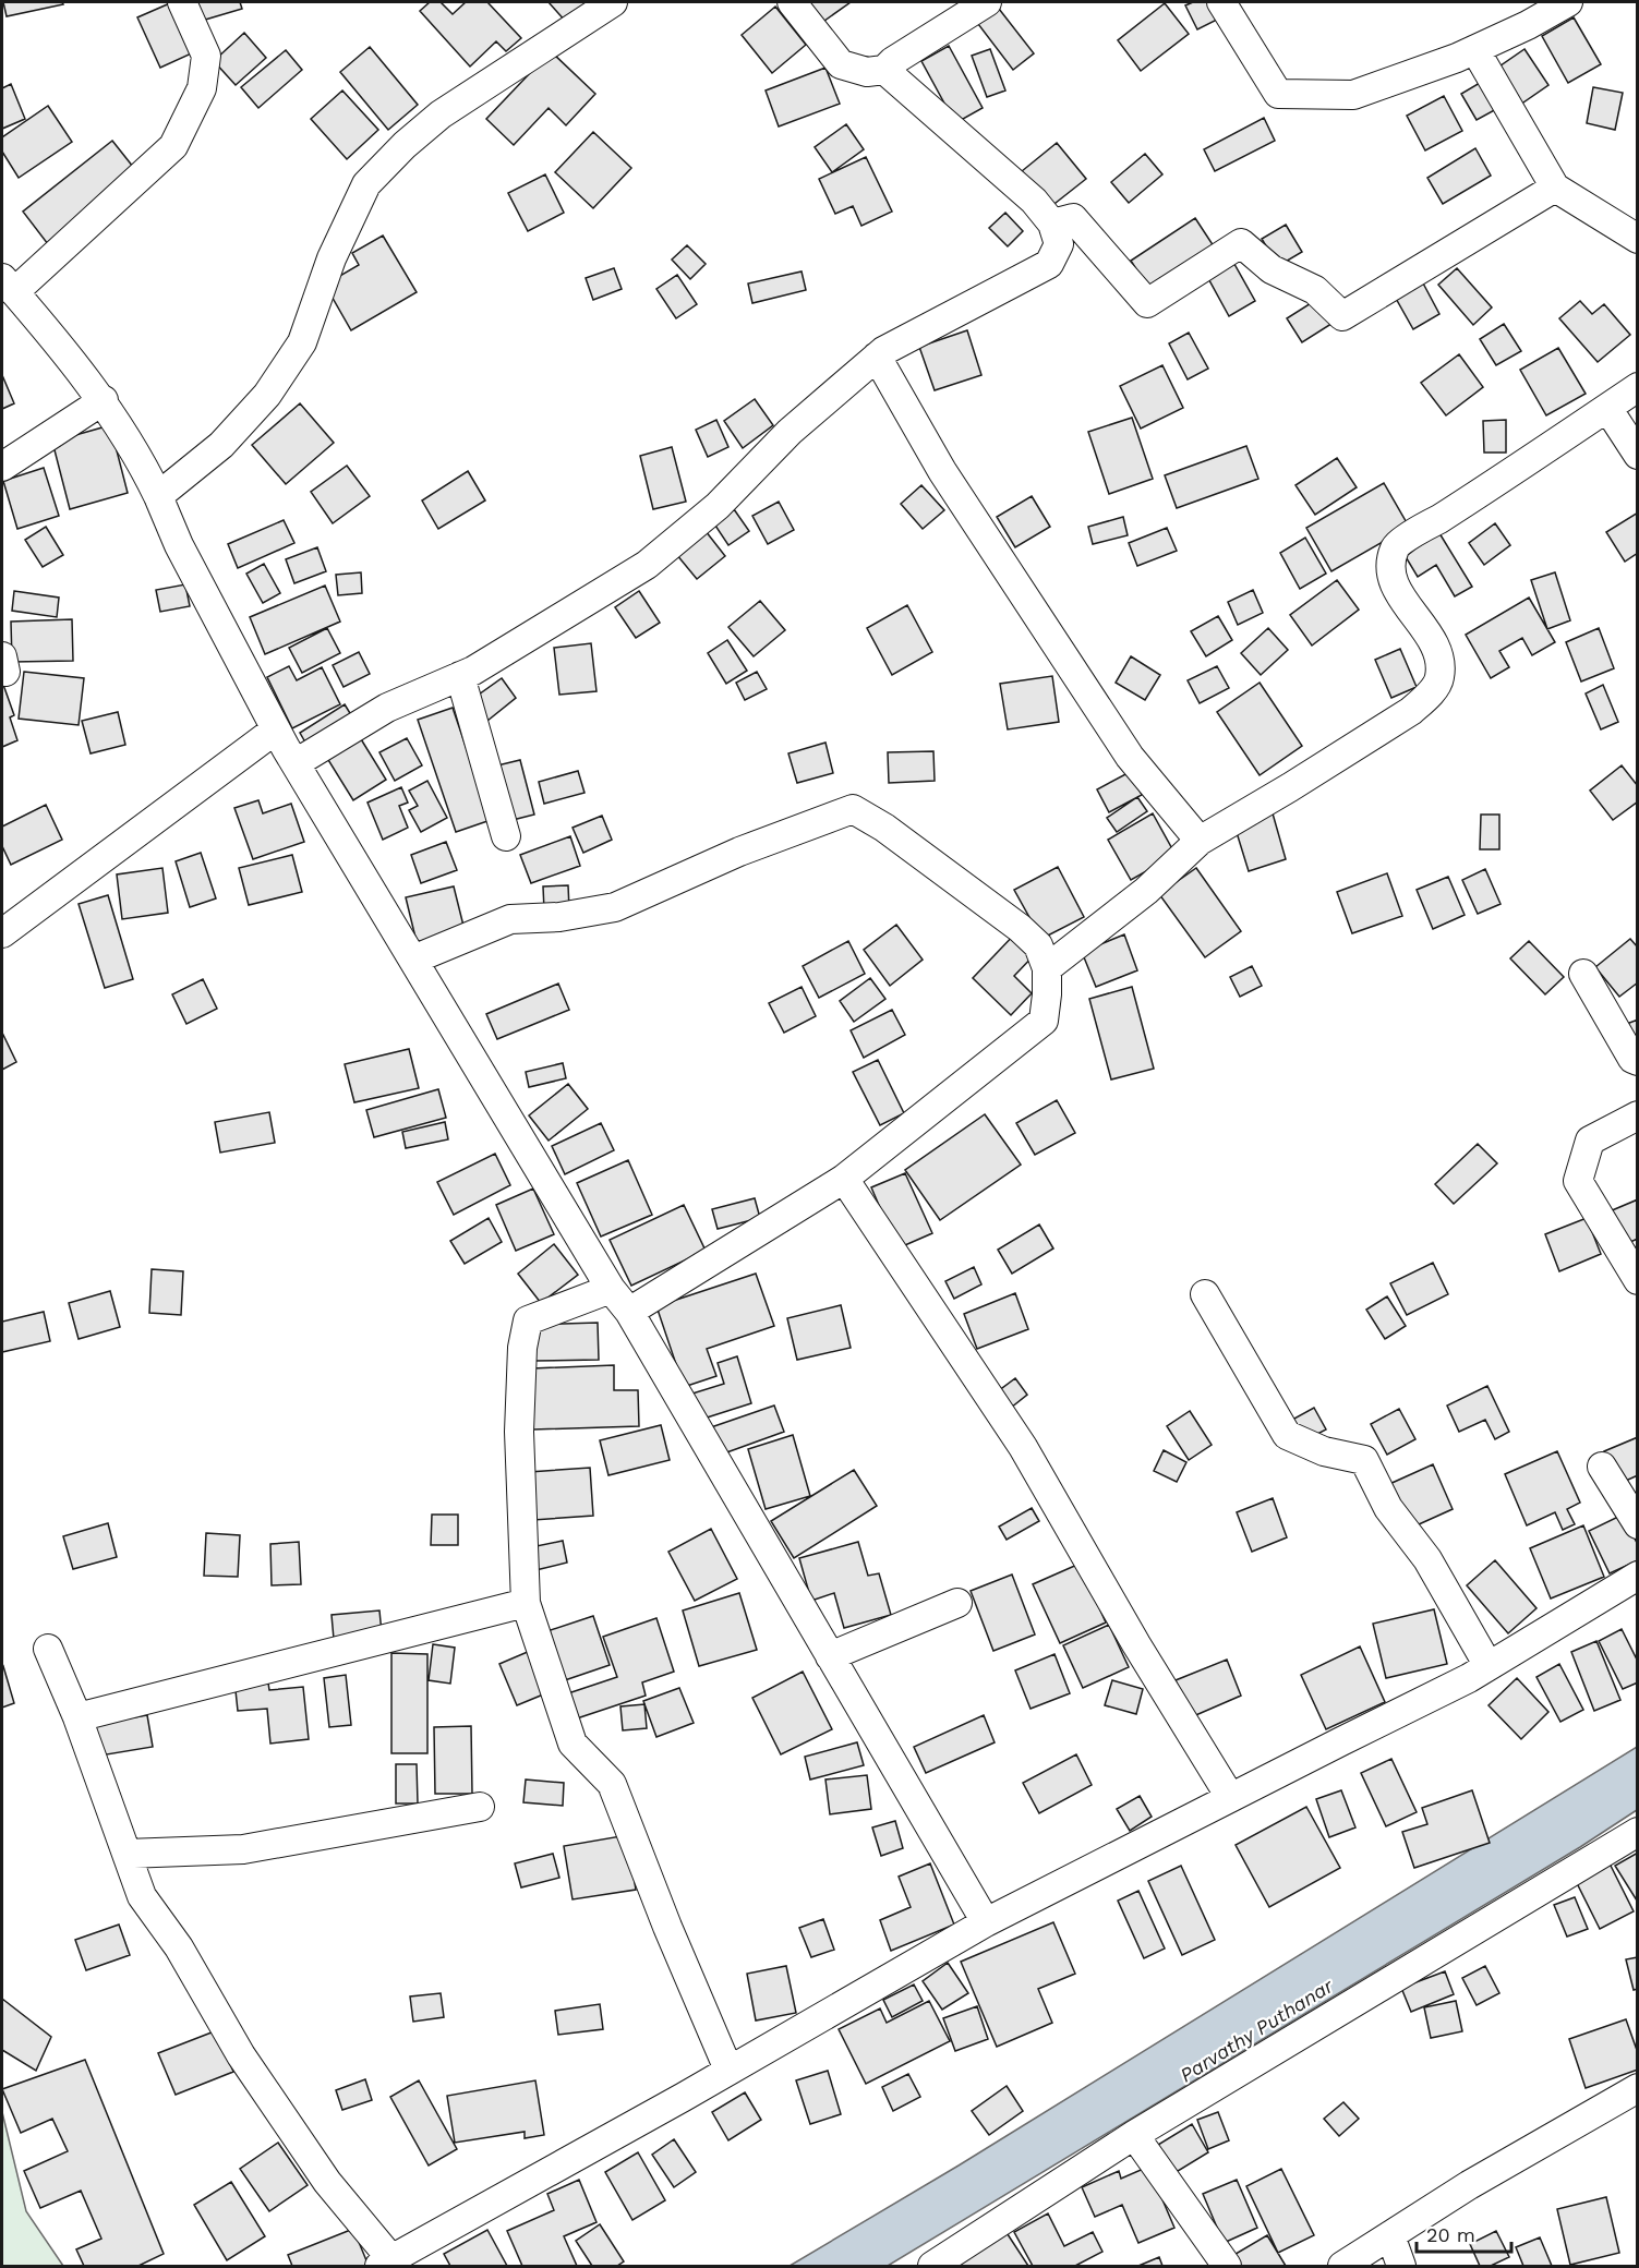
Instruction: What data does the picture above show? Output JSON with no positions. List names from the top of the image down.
{
  "water": ["Parvathy Puthanar"],
  "scale_bar": "20 m"
}
